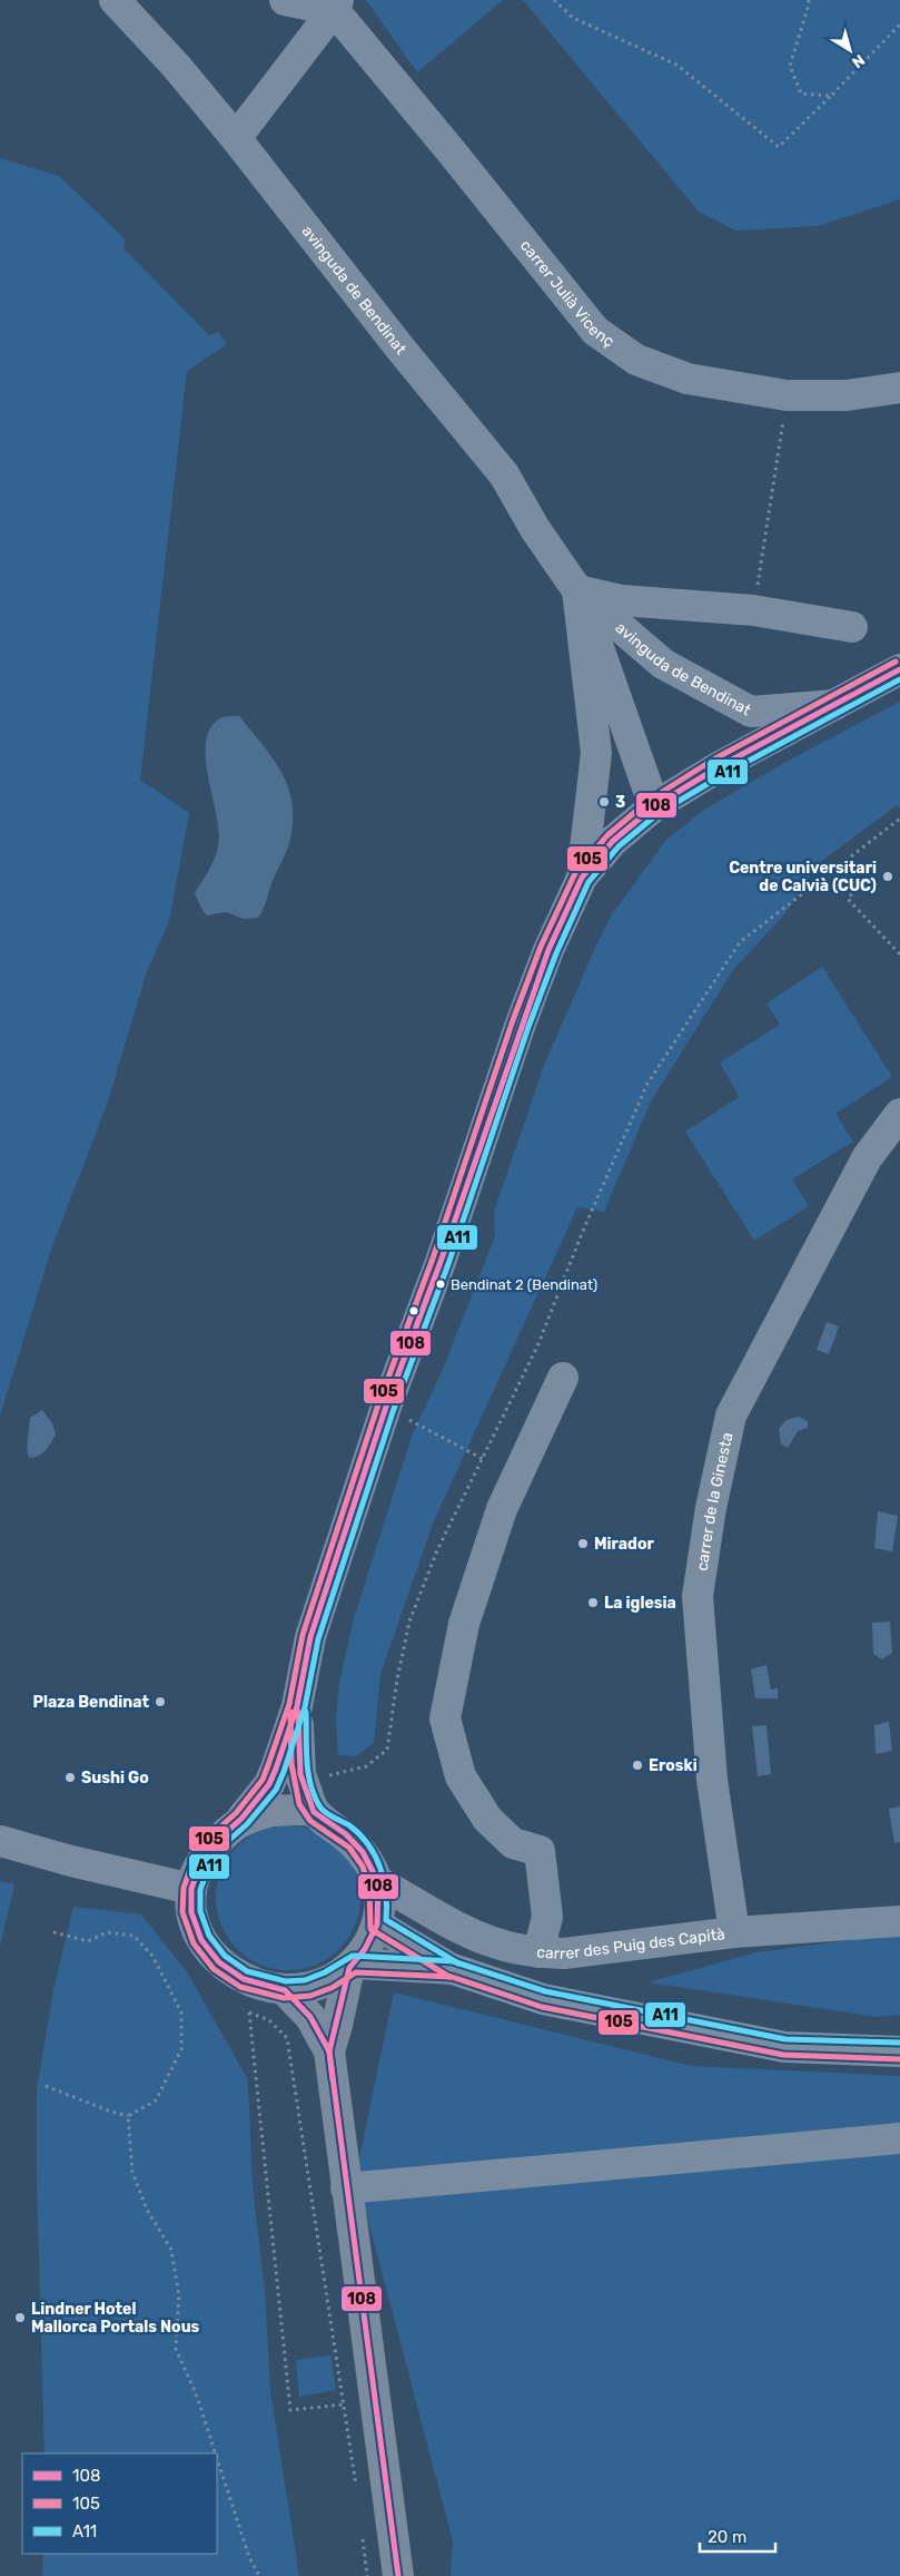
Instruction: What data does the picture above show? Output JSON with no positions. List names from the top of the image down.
{
  "streets": {
    "street": [
      "avinguda de Bendinat",
      "carrer Julià Vicenç",
      "carrer de la Ginesta",
      "carrer des Puig des Capità"
    ]
  },
  "crossings": [
    ["carrer de la Ginesta", "carrer des Puig des Capità"]
  ],
  "places": [
    "3",
    "Centre universitari de Calvià (CUC)",
    "Bendinat 2 (Bendinat)",
    "Mirador",
    "La iglesia",
    "Plaza Bendinat",
    "Eroski",
    "Sushi Go",
    "Lindner Hotel Mallorca Portals Nous"
  ],
  "lines": ["transit line 105", "transit line 108", "transit line A11"],
  "legend": ["108", "105", "A11"],
  "scale_bar": "20 m",
  "north": "bottom right"
}
